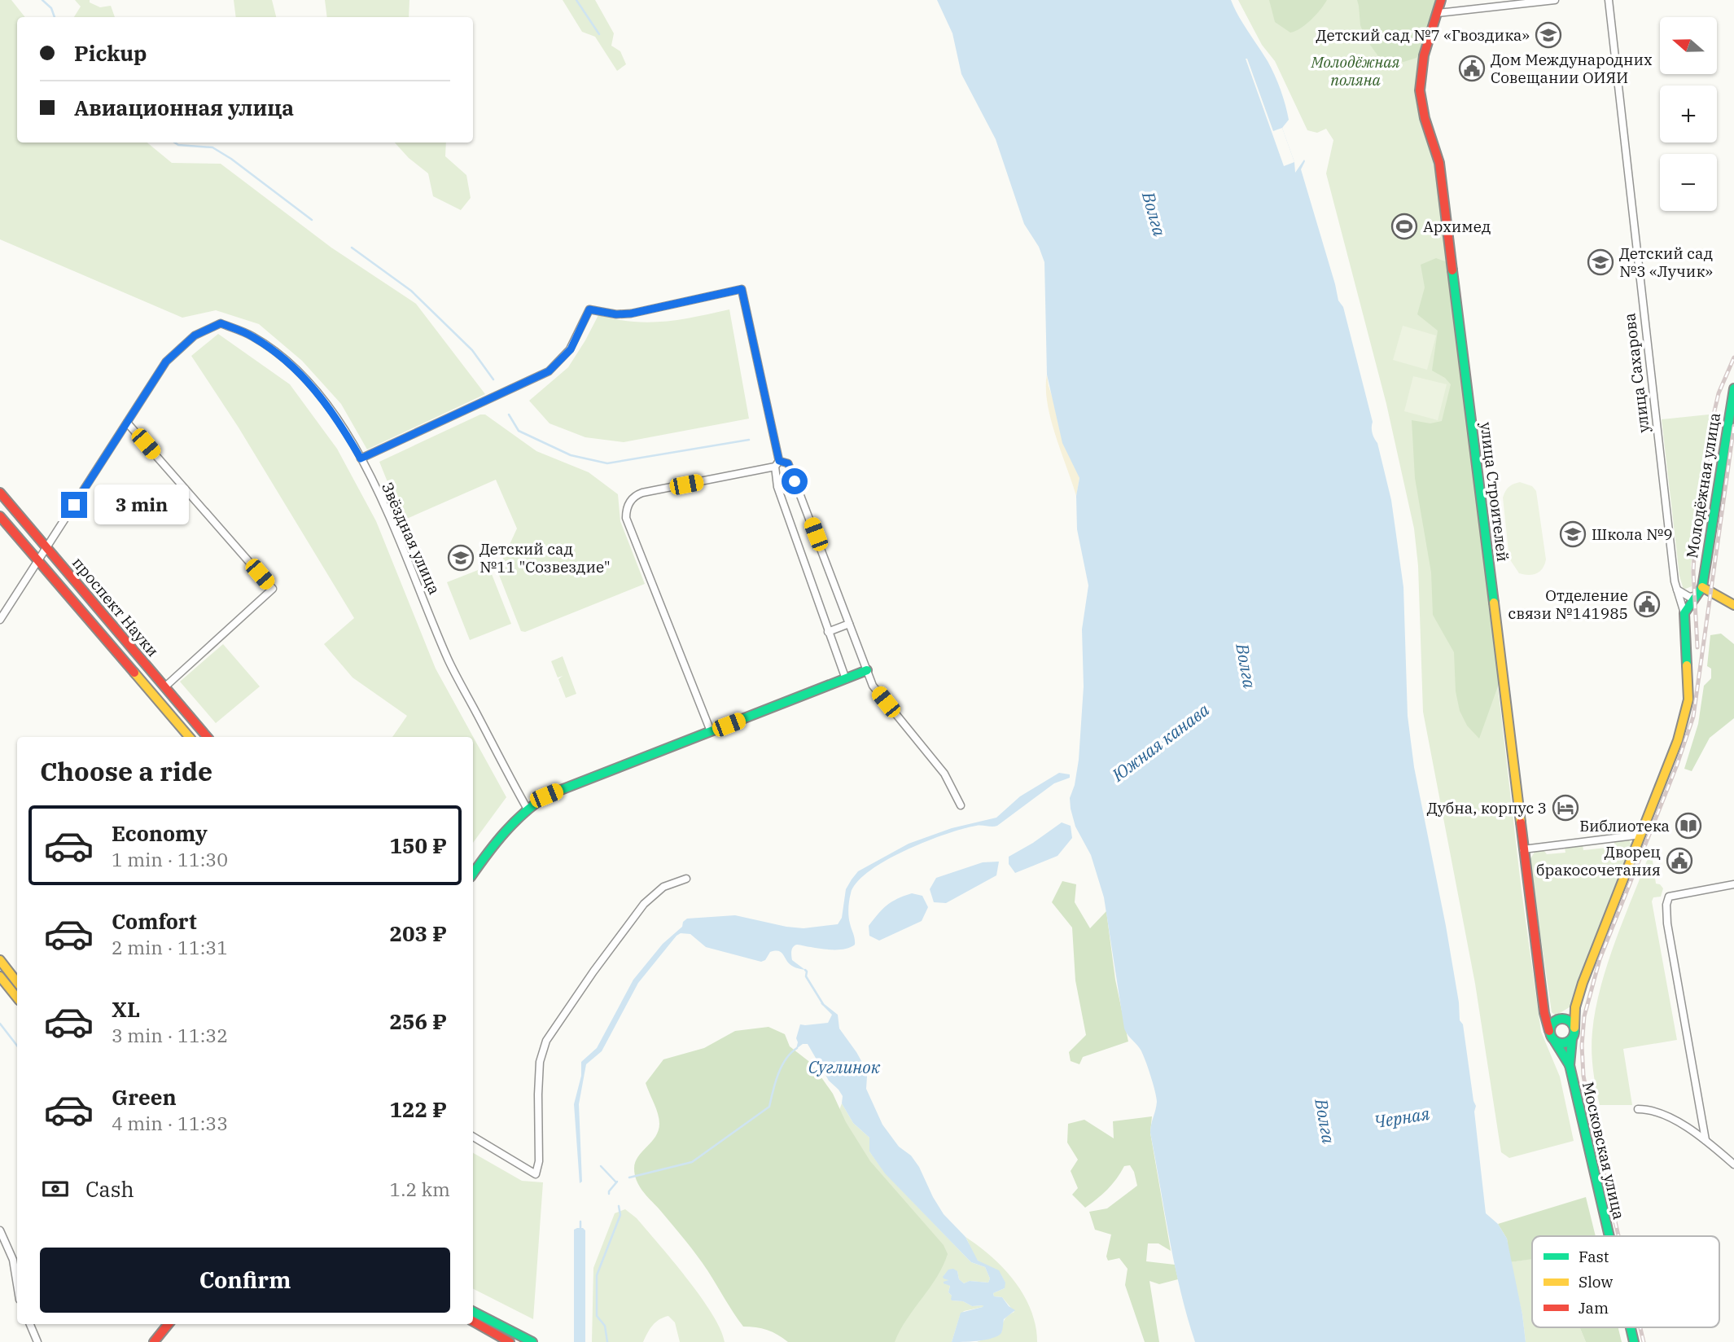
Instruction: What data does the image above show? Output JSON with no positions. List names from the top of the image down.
{
  "streets": {
    "street": [
      "улица Сахарова",
      "Молодёжная улица",
      "улица Строителей",
      "Звёздная улица",
      "проспект Науки",
      "Московская улица"
    ]
  },
  "water": [
    "Волга",
    "Южная канава",
    "Суглинок",
    "Черная"
  ],
  "parks": ["Молодёжная поляна"],
  "places": {
    "school or university": [
      "Детский сад №7 «Гвоздика»",
      "Детский сад №3 «Лучик»",
      "Школа №9",
      "Детский сад №11 \"Созвездие\""
    ],
    "public building": ["Дом Международних Совещании ОИЯИ", "Отделение связи №141985", "Дворец бракосочетания"],
    "sports": ["Архимед"],
    "hotel": ["Дубна, корпус 3"],
    "library": ["Библиотека"]
  },
  "legend": ["Fast", "Slow", "Jam"],
  "north": "left",
  "page": {
    "map_buttons": ["+", "−"],
    "banner": ["Pickup", "Авиационная улица"],
    "bubble": "3 min",
    "heading": "Choose a ride",
    "list": [
      {
        "name": "Economy",
        "note": "1 min · 11:30",
        "value": "150 ₽"
      },
      {
        "name": "Comfort",
        "note": "2 min · 11:31",
        "value": "203 ₽"
      },
      {
        "name": "XL",
        "note": "3 min · 11:32",
        "value": "256 ₽"
      },
      {
        "name": "Green",
        "note": "4 min · 11:33",
        "value": "122 ₽"
      }
    ],
    "pay": ["Cash", "1.2 km"],
    "buttons": "Confirm"
  }
}
